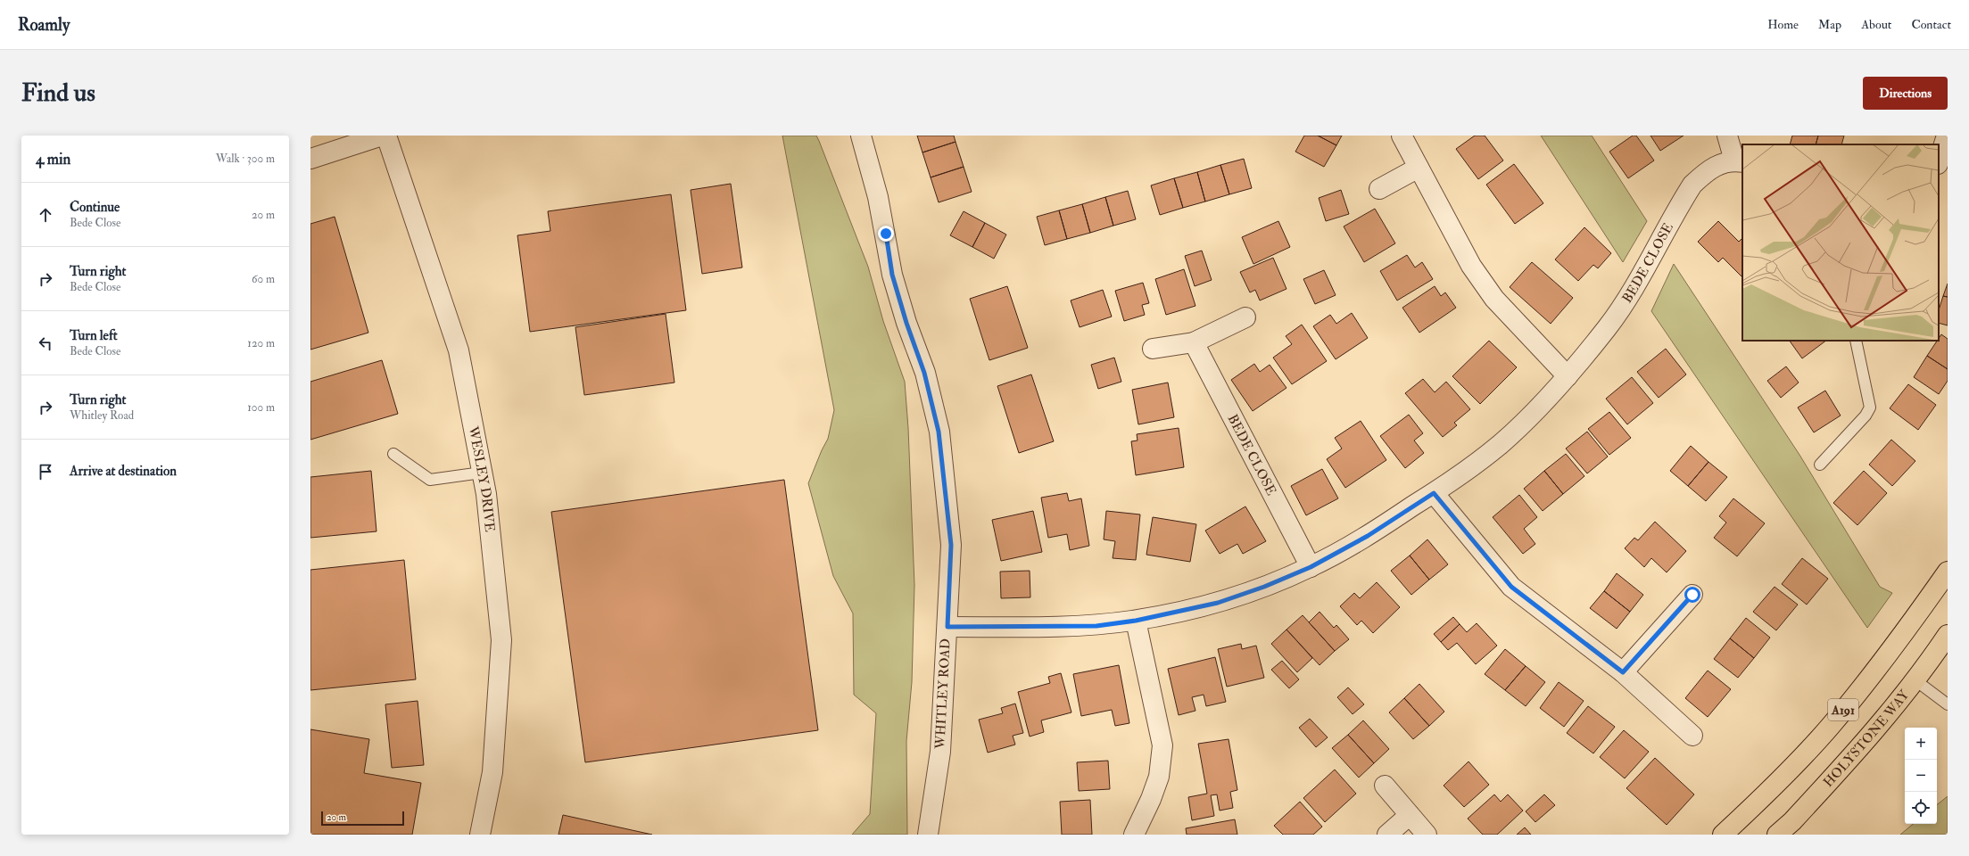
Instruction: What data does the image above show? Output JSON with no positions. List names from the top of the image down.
{
  "streets": {
    "main road": ["A191", "HOLYSTONE WAY"],
    "street": ["BEDE CLOSE", "WESLEY DRIVE", "WHITLEY ROAD"]
  },
  "crossings": [
    ["BEDE CLOSE", "WHITLEY ROAD"]
  ],
  "scale_bar": "20 m",
  "page": {
    "header": "Roamly",
    "nav": [
      "Home",
      "Map",
      "About",
      "Contact"
    ],
    "buttons": "Directions",
    "title": "Find us",
    "heading": ["4 min", "Walk · 300 m"],
    "list": [
      ["Continue", "Bede Close", "20 m"],
      ["Turn right", "Bede Close", "60 m"],
      ["Turn left", "Bede Close", "120 m"],
      ["Turn right", "Whitley Road", "100 m"],
      "Arrive at destination"
    ],
    "map_buttons": ["+", "−"],
    "scale": "20 m"
  }
}
